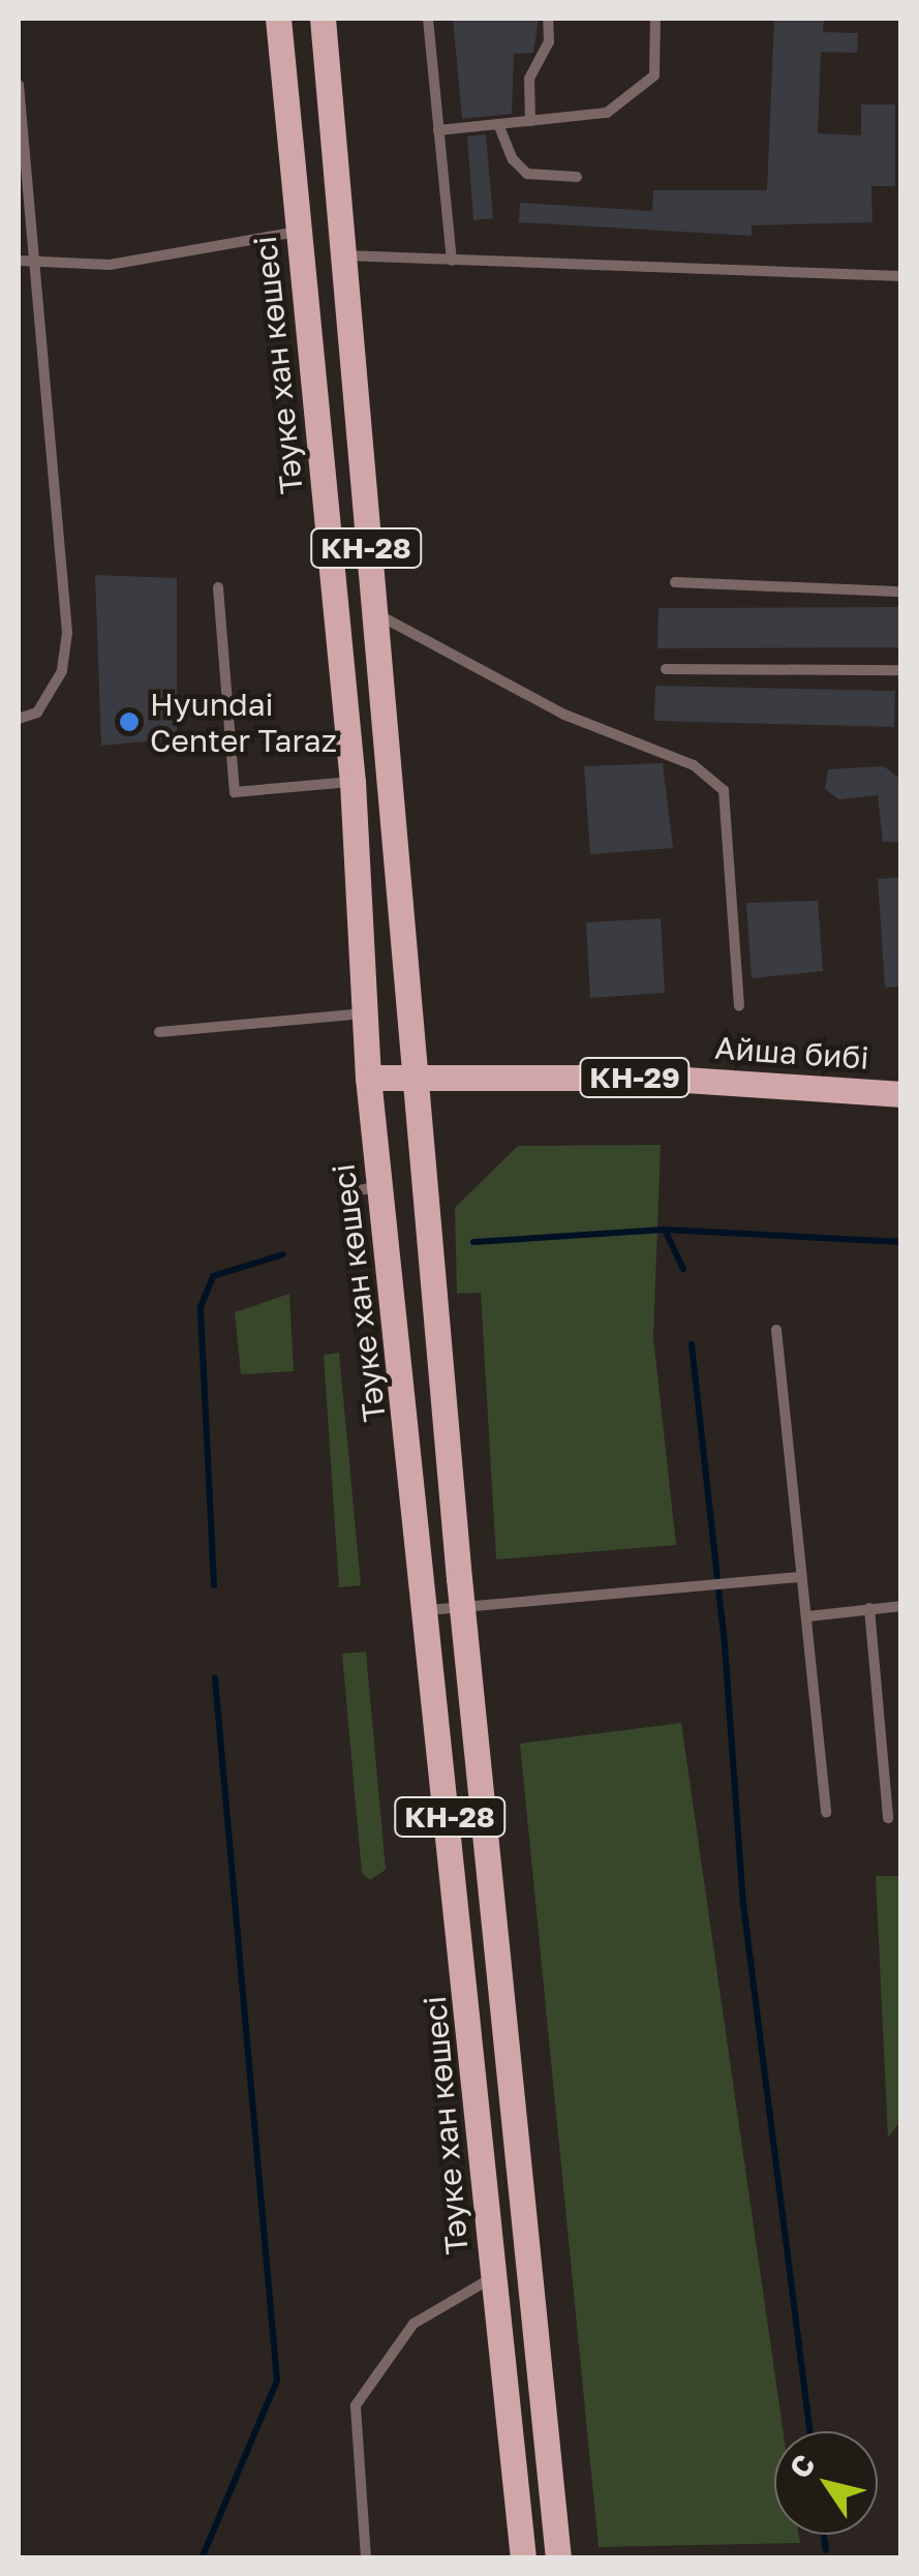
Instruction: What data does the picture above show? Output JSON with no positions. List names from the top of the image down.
{
  "streets": {
    "main road": [
      "Тәуке хан көшесі",
      "КН-28",
      "Айша бибі",
      "КН-29"
    ]
  },
  "crossings": [
    ["Тәуке хан көшесі", "Айша бибі"],
    ["КН-28", "Айша бибі"]
  ],
  "places": ["Hyundai Center Taraz"],
  "north": "top left"
}
